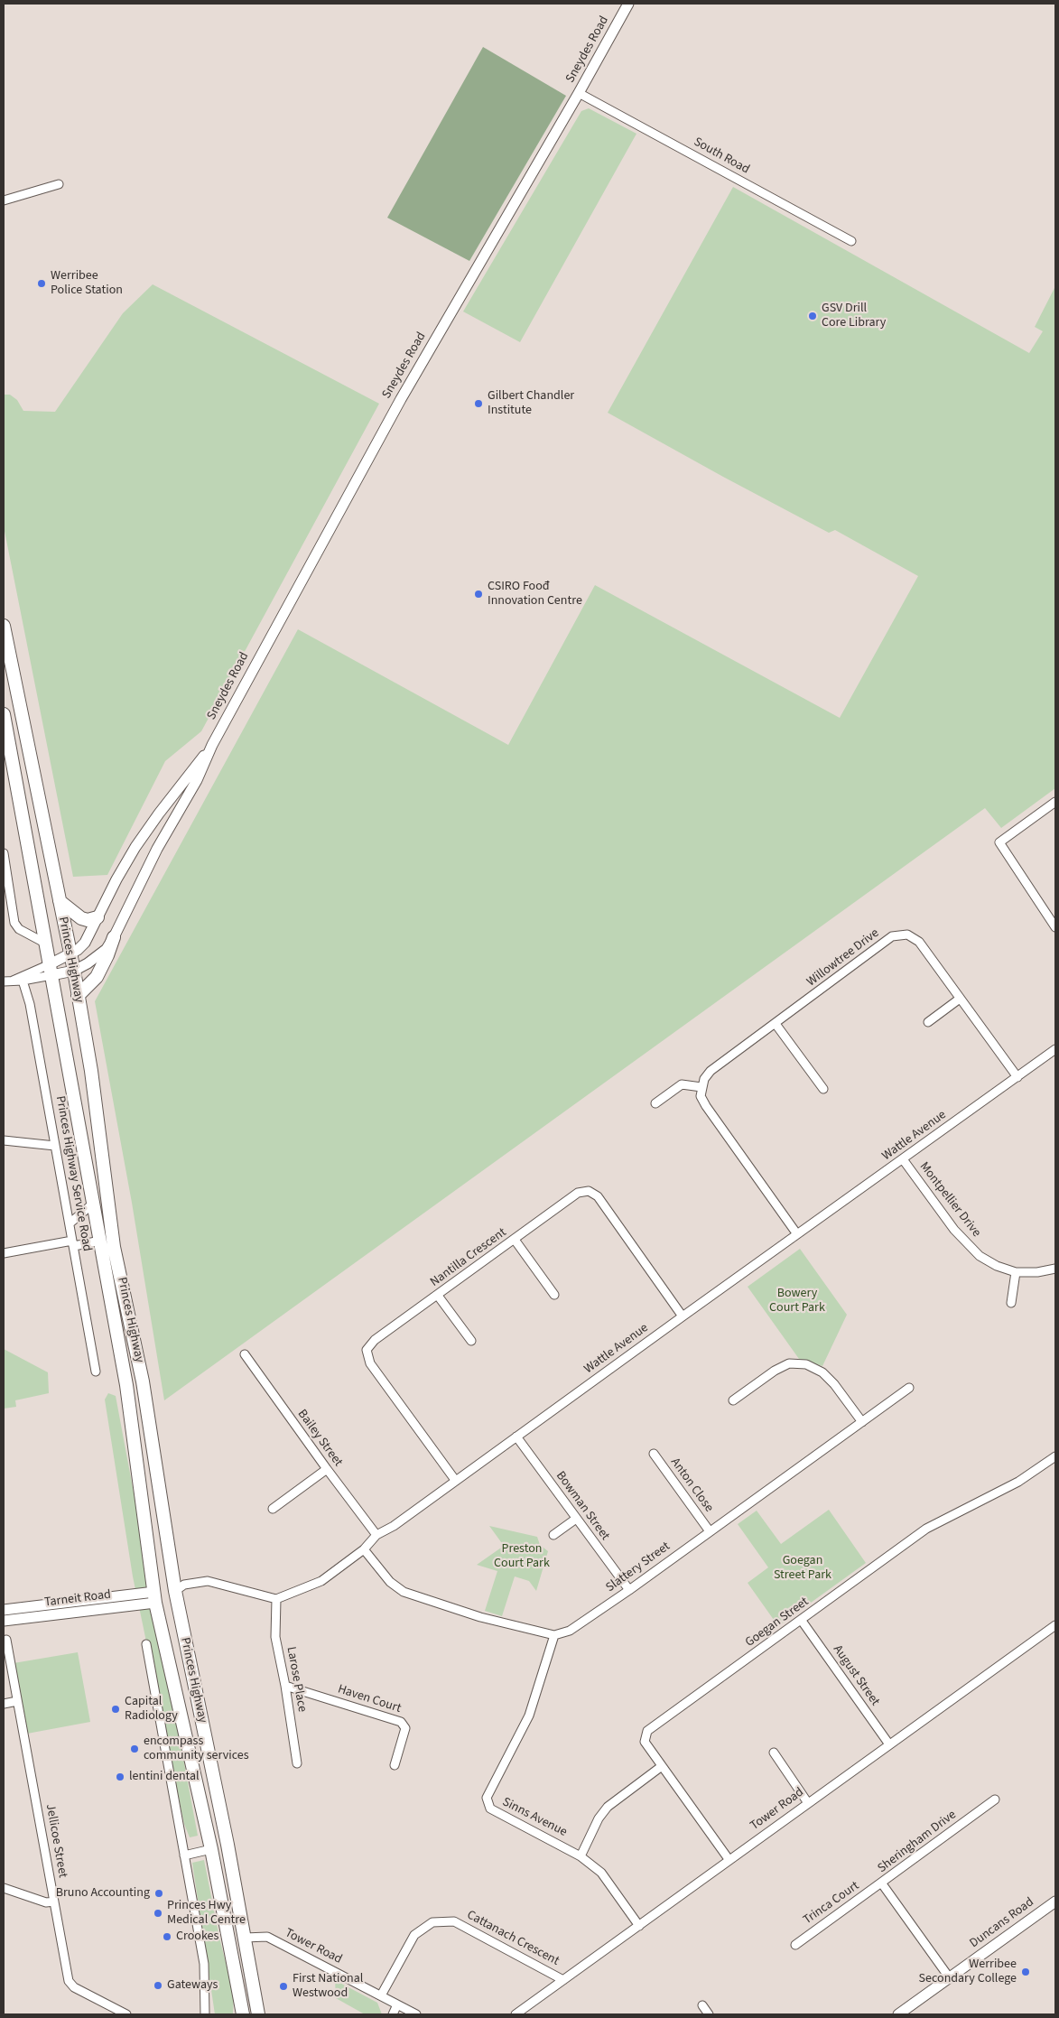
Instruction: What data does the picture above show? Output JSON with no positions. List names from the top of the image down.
{
  "streets": {
    "highway": ["Princes Highway"],
    "main road": ["Sneydes Road", "Tarneit Road", "Duncans Road"],
    "street": [
      "South Road",
      "Willowtree Drive",
      "Wattle Avenue",
      "Princes Highway Service Road",
      "Montpellier Drive",
      "Nantilla Crescent",
      "Bailey Street",
      "Anton Close",
      "Bowman Street",
      "Slattery Street",
      "Goegan Street",
      "August Street",
      "Larose Place",
      "Haven Court",
      "Tower Road",
      "Sinns Avenue",
      "Jellicoe Street",
      "Sheringham Drive",
      "Trinca Court",
      "Cattanach Crescent"
    ]
  },
  "crossings": [
    ["Sneydes Road", "South Road"],
    ["Sneydes Road", "Princes Highway"],
    ["Willowtree Drive", "Wattle Avenue"],
    ["Princes Highway", "Tarneit Road"],
    ["Princes Highway", "Tower Road"],
    ["Wattle Avenue", "Montpellier Drive"],
    ["Wattle Avenue", "Nantilla Crescent"],
    ["Wattle Avenue", "Bailey Street"],
    ["Wattle Avenue", "Bowman Street"],
    ["Wattle Avenue", "Larose Place"],
    ["Anton Close", "Slattery Street"],
    ["Bowman Street", "Slattery Street"],
    ["Slattery Street", "Sinns Avenue"],
    ["Goegan Street", "August Street"],
    ["Goegan Street", "Tower Road"],
    ["August Street", "Tower Road"],
    ["Larose Place", "Haven Court"],
    ["Tower Road", "Sinns Avenue"],
    ["Tower Road", "Cattanach Crescent"],
    ["Sheringham Drive", "Trinca Court"],
    ["Sheringham Drive", "Duncans Road"]
  ],
  "parks": ["Bowery Court Park", "Preston Court Park", "Goegan Street Park"],
  "places": [
    "Werribee Police Station",
    "GSV Drill Core Library",
    "Gilbert Chandler Institute",
    "CSIRO Foođ Innovation Centre",
    "Capital Radiology",
    "encompass community services",
    "lentini dental",
    "Bruno Accounting",
    "Princes Hwy Medical Centre",
    "Crookes",
    "Werribee Secondary College",
    "Gateways",
    "First National Westwood"
  ]
}
